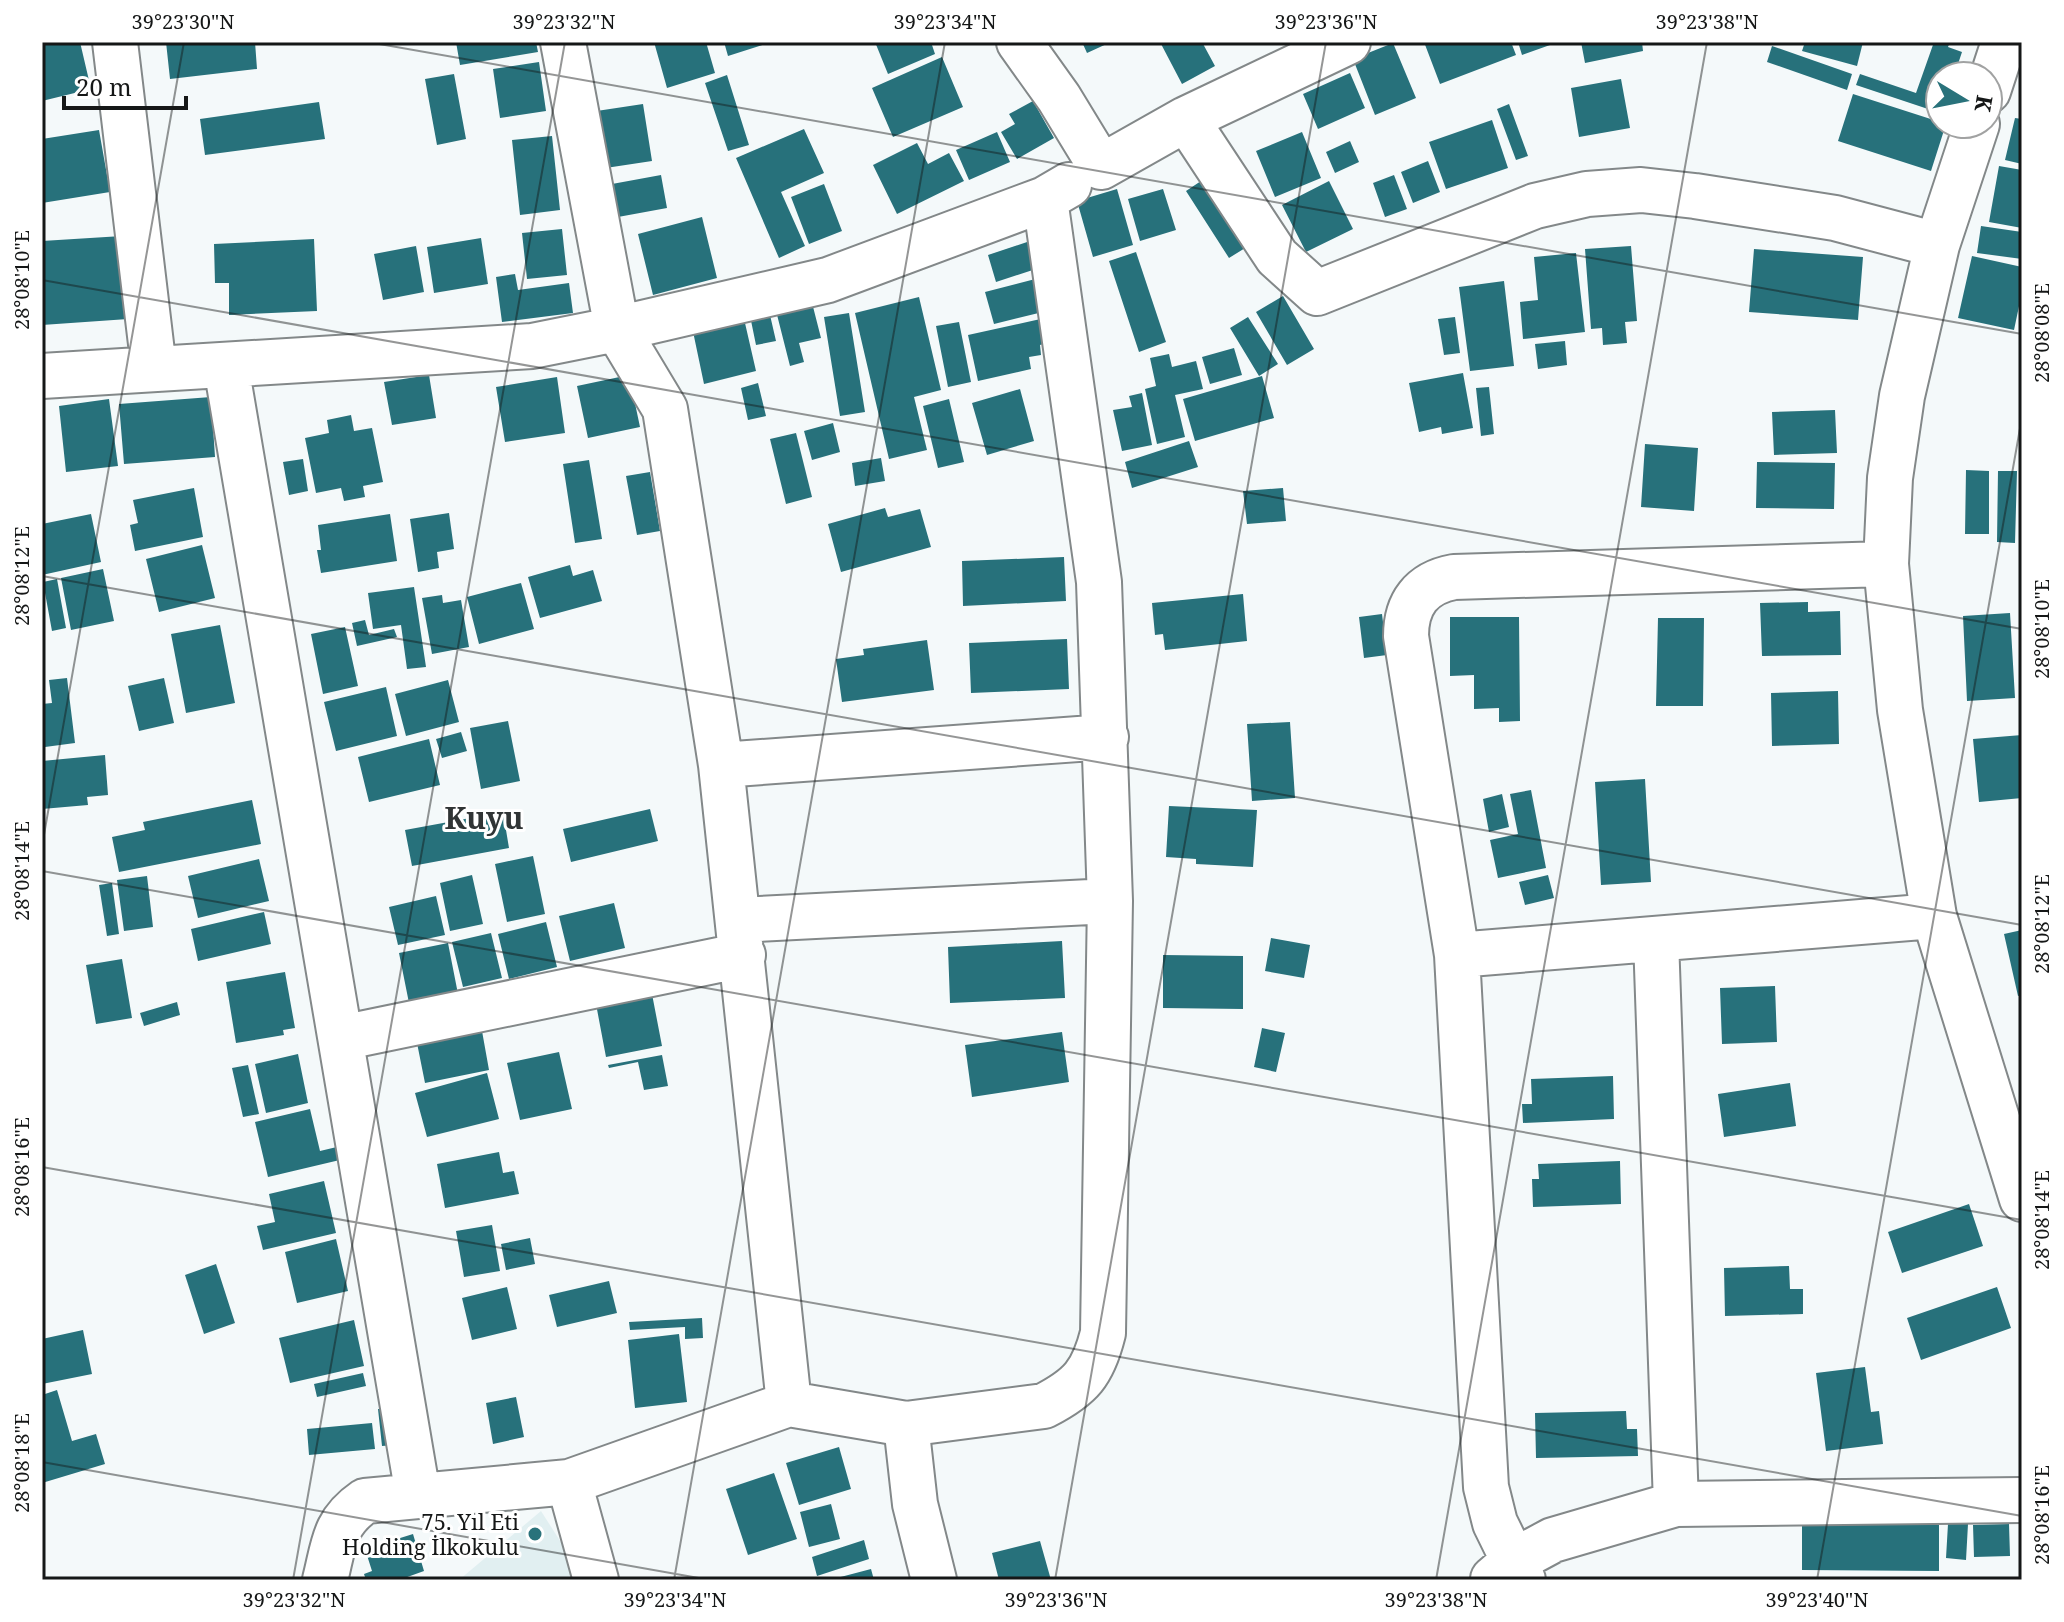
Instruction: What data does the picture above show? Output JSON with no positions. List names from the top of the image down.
{
  "districts": ["Kuyu"],
  "places": ["75. Yıl Eti Holding İlkokulu"],
  "scale_bar": "20 m",
  "north": "right",
  "coordinates": [
    "39°23'30\"N",
    "39°23'32\"N",
    "39°23'34\"N",
    "39°23'36\"N",
    "39°23'38\"N",
    "28°08'10\"E",
    "28°08'08\"E",
    "28°08'12\"E",
    "28°08'14\"E",
    "28°08'16\"E",
    "28°08'18\"E",
    "39°23'40\"N"
  ]
}
